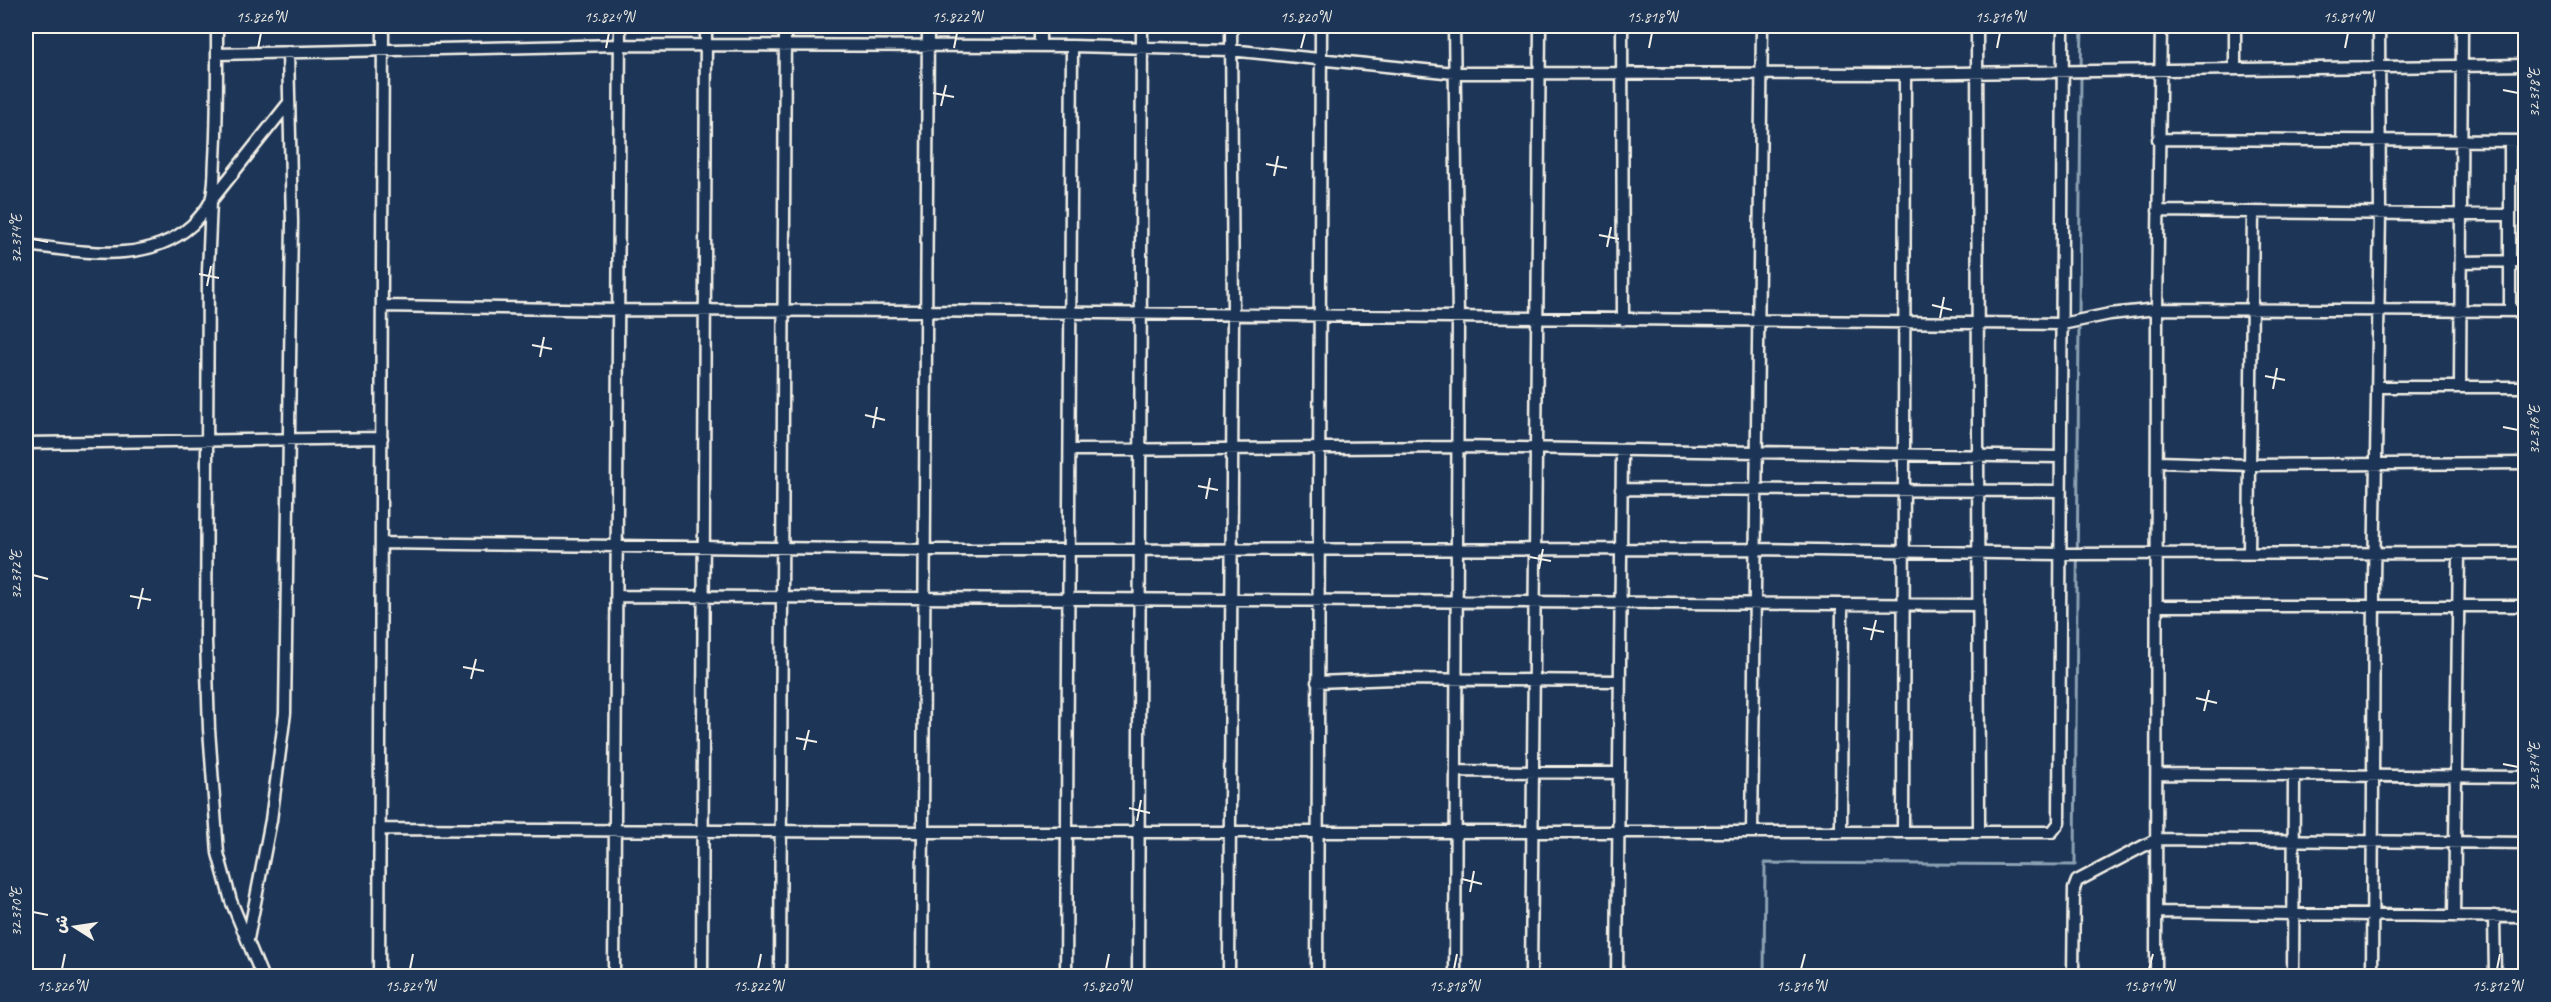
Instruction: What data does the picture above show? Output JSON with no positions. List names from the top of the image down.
{
  "north": "left",
  "coordinates": [
    "15.826°N",
    "15.824°N",
    "15.822°N",
    "15.820°N",
    "15.818°N",
    "15.816°N",
    "15.814°N",
    "32.378°E",
    "32.374°E",
    "32.376°E",
    "32.372°E",
    "32.370°E",
    "15.812°N"
  ]
}
